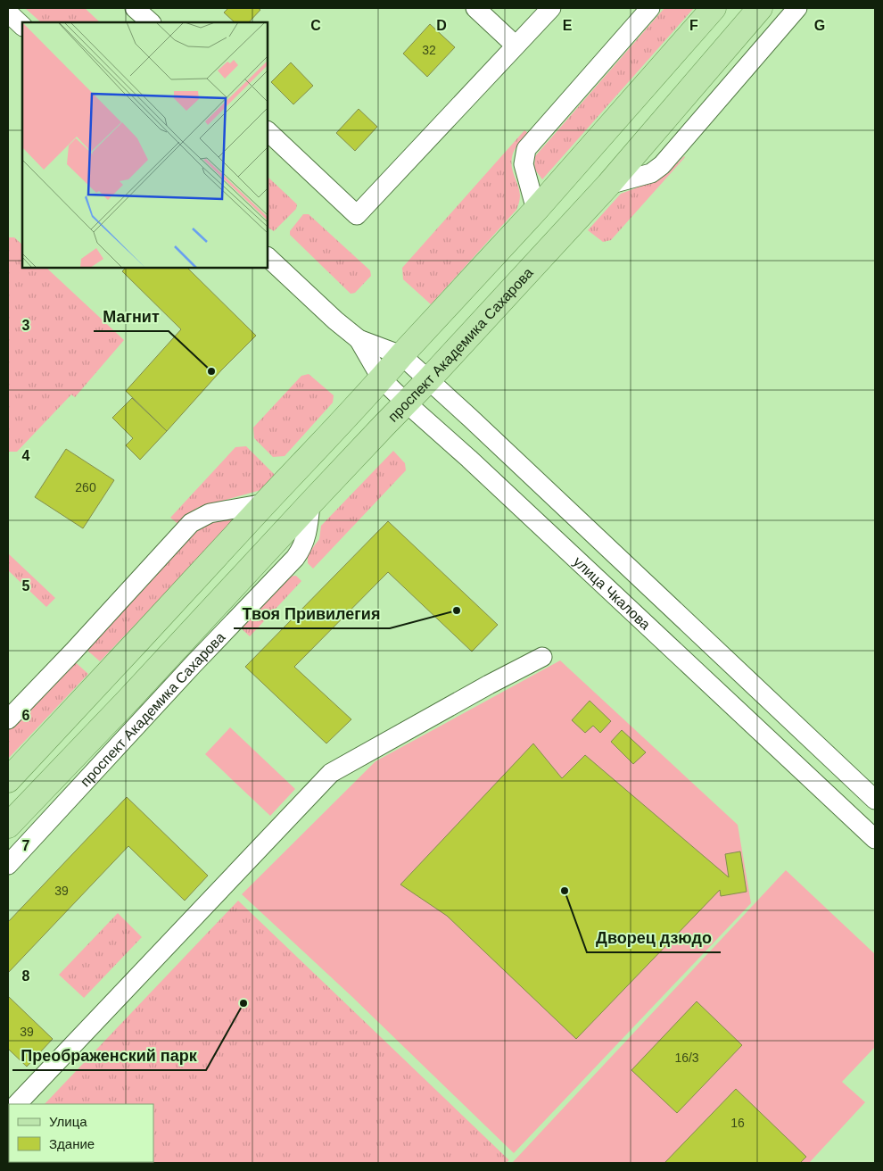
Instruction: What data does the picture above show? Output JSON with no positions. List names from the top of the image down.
{
  "streets": {
    "main road": ["проспект Академика Сахарова"],
    "street": ["улица Чкалова"]
  },
  "crossings": [
    ["проспект Академика Сахарова", "улица Чкалова"]
  ],
  "places": [
    "Магнит",
    "Твоя Привилегия",
    "Дворец дзюдо",
    "Преображенский парк"
  ],
  "house_numbers": [
    "32",
    "260",
    "39",
    "39",
    "16/3",
    "16"
  ],
  "legend": ["Улица", "Здание"],
  "grid": {
    "columns": [
      "C",
      "D",
      "E",
      "F",
      "G"
    ],
    "rows": [
      "3",
      "4",
      "5",
      "6",
      "7",
      "8"
    ]
  }
}
